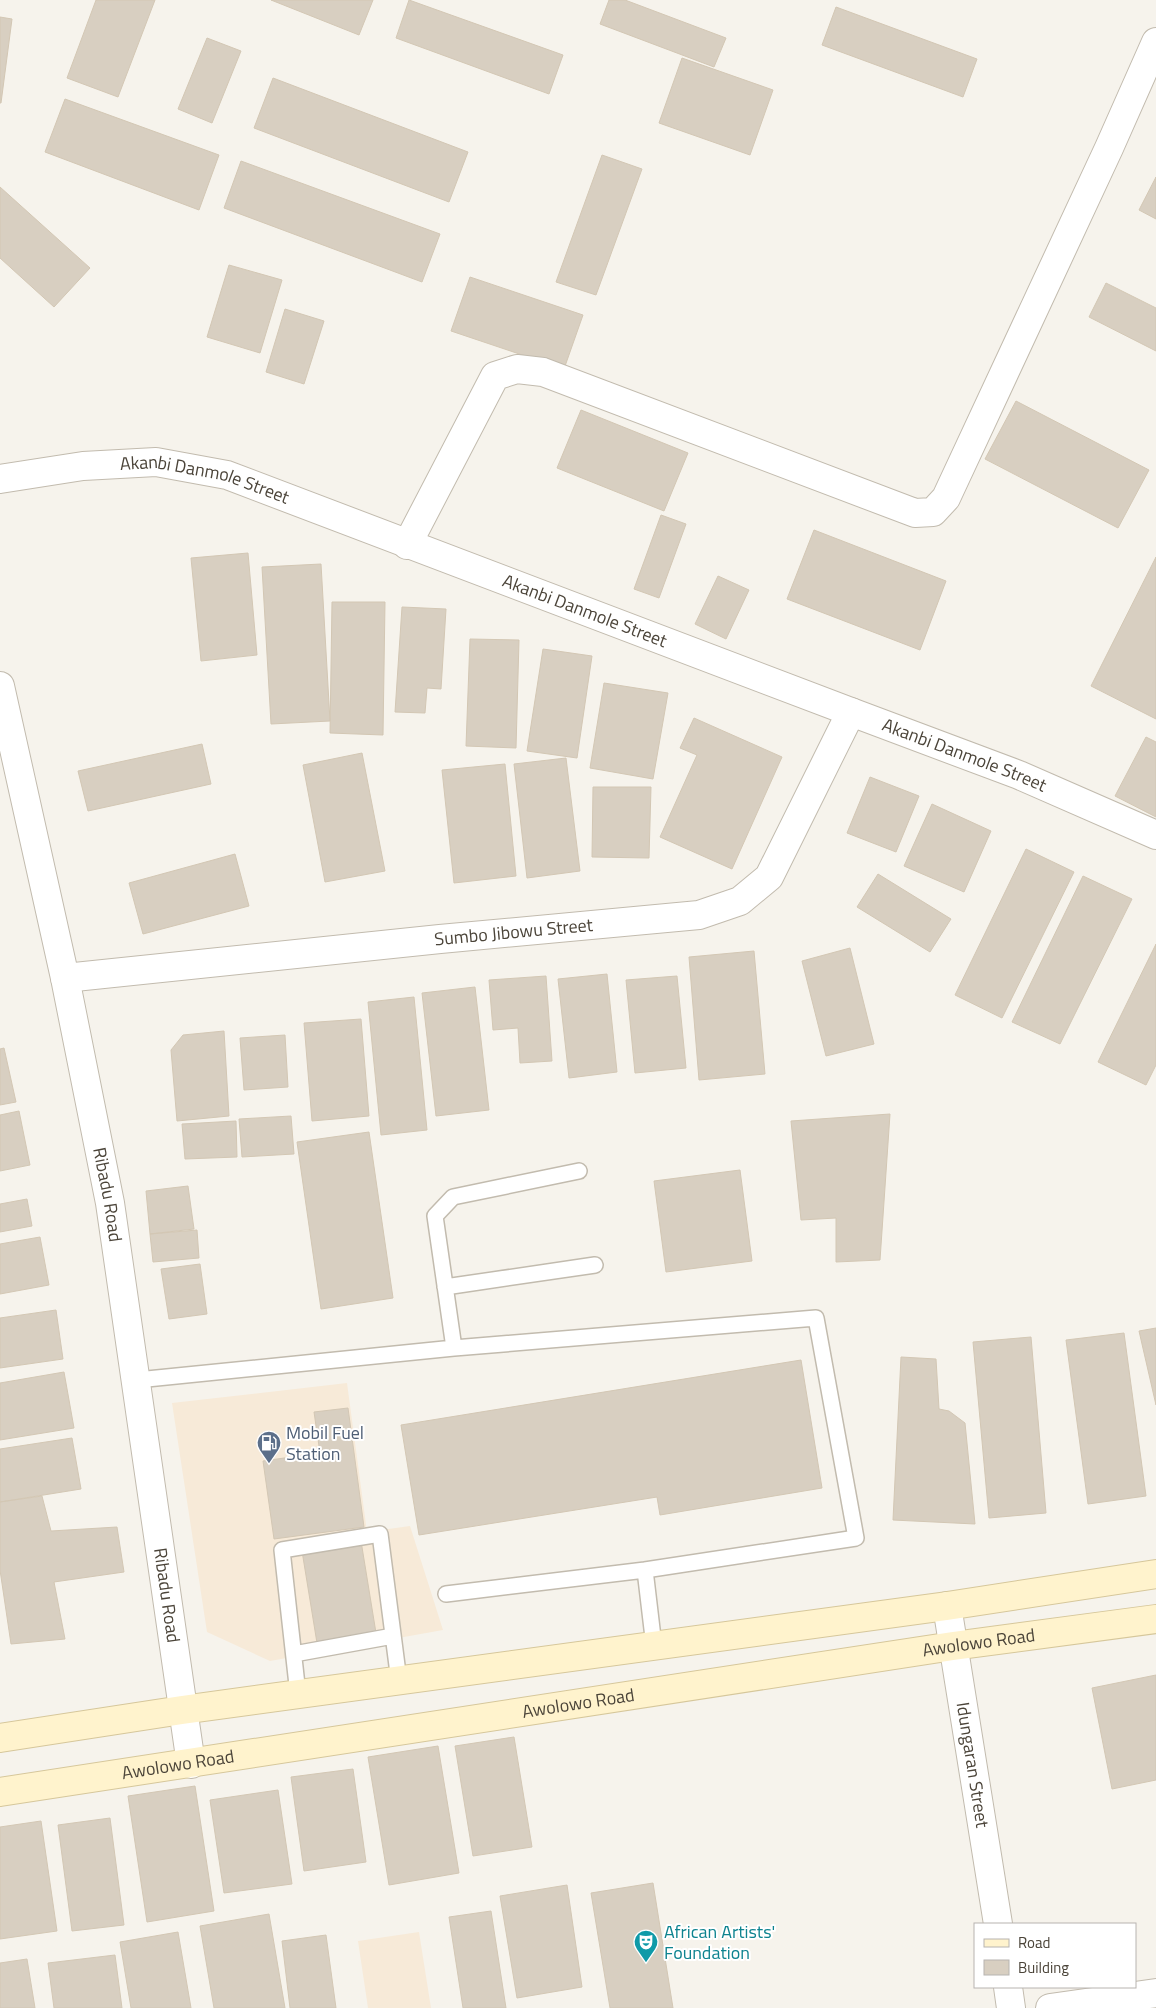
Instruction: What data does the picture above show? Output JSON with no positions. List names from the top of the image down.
{
  "streets": {
    "main road": ["Awolowo Road"],
    "street": [
      "Akanbi Danmole Street",
      "Sumbo Jibowu Street",
      "Ribadu Road",
      "Idungaran Street"
    ]
  },
  "crossings": [
    ["Akanbi Danmole Street", "Sumbo Jibowu Street"],
    ["Sumbo Jibowu Street", "Ribadu Road"],
    ["Ribadu Road", "Awolowo Road"],
    ["Awolowo Road", "Idungaran Street"]
  ],
  "places": {
    "fuel station": ["Mobil Fuel Station"],
    "theatre": ["African Artists' Foundation"]
  },
  "legend": ["Road", "Building"]
}
